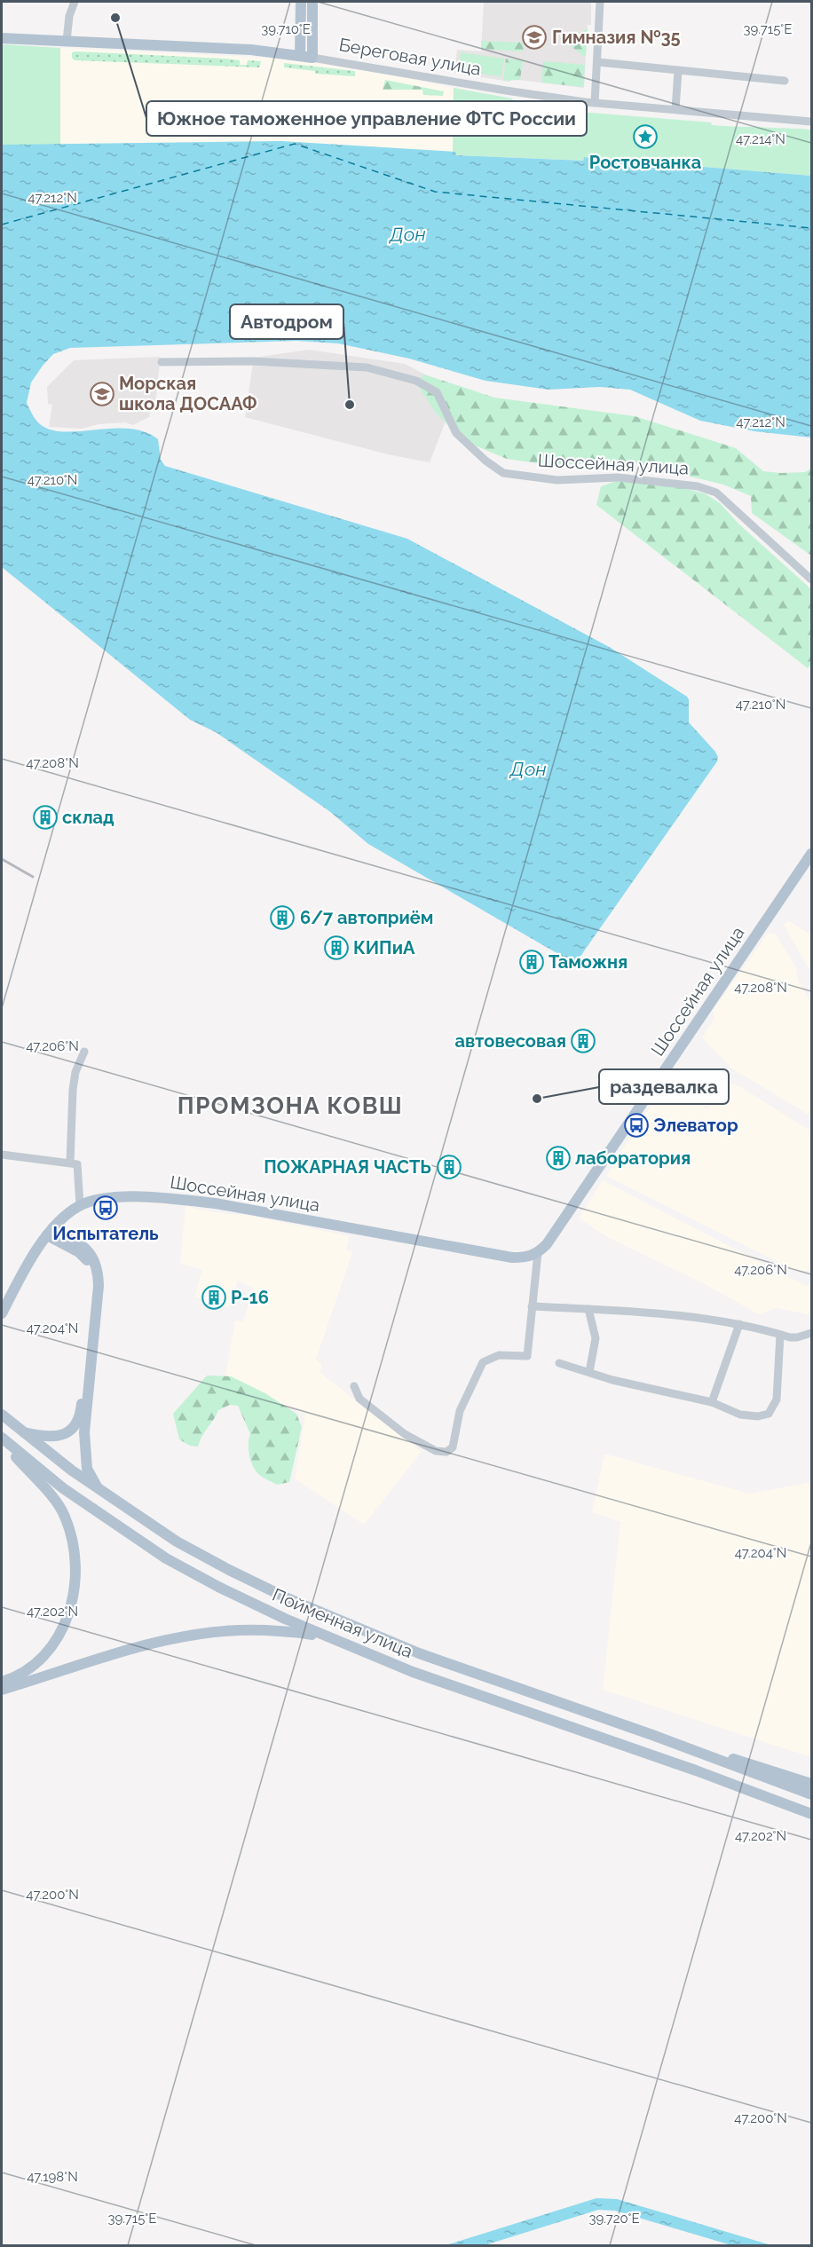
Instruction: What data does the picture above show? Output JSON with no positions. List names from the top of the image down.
{
  "streets": {
    "main road": ["Береговая улица", "Шоссейная улица", "Пойменная улица"]
  },
  "districts": ["ПРОМЗОНА КОВШ"],
  "water": ["Дон"],
  "places": {
    "other": ["Южное таможенное управление ФТС России", "Автодром", "раздевалка"],
    "school or university": ["Гимназия №35", "Морская школа ДОСААФ"],
    "place": ["Ростовчанка"],
    "building": [
      "склад",
      "6/7 автоприём",
      "КИПиА",
      "Таможня",
      "автовесовая",
      "лаборатория",
      "ПОЖАРНАЯ ЧАСТЬ",
      "Р-16"
    ],
    "bus stop": ["Элеватор", "Испытатель"]
  },
  "coordinates": [
    "39.710°E",
    "39.715°E",
    "47.214°N",
    "47.212°N",
    "47.210°N",
    "47.208°N",
    "47.206°N",
    "47.204°N",
    "47.202°N",
    "47.200°N",
    "47.198°N",
    "39.720°E"
  ]
}
